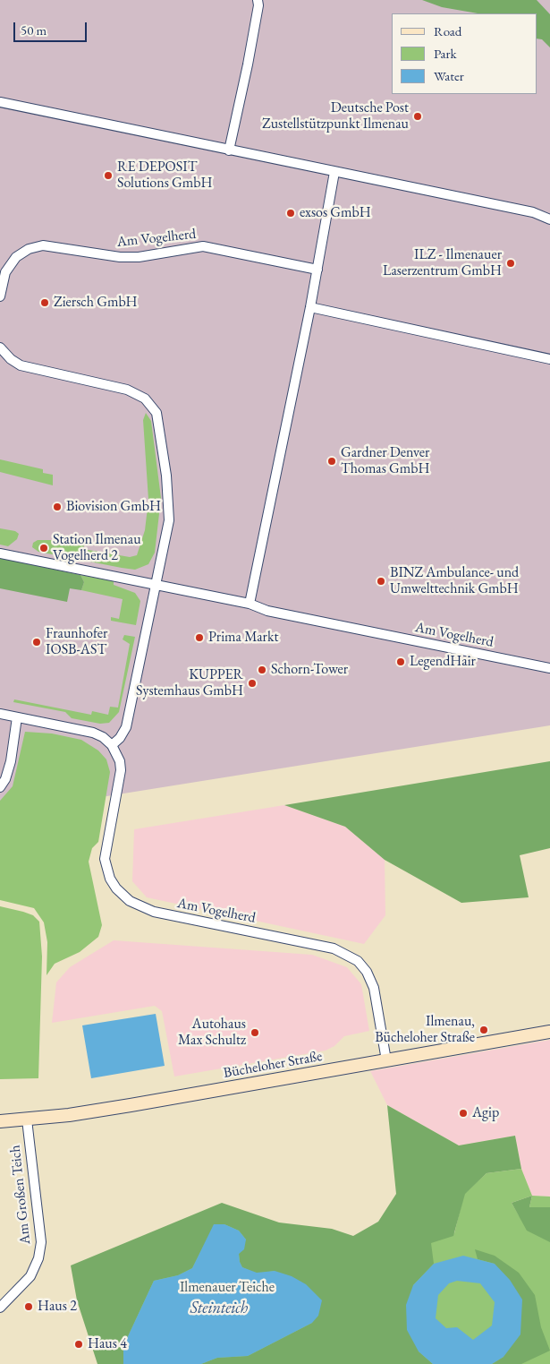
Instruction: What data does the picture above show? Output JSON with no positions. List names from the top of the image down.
{
  "streets": {
    "main road": ["Bücheloher Straße"],
    "street": ["Am Vogelherd", "Am Großen Teich"]
  },
  "crossings": [
    ["Am Vogelherd", "Bücheloher Straße"],
    ["Bücheloher Straße", "Am Großen Teich"]
  ],
  "water": ["Steinteich"],
  "parks": ["Ilmenauer Teiche"],
  "places": [
    "Deutsche Post Zustellstützpunkt Ilmenau",
    "RE DEPOSIT Solutions GmbH",
    "exsos GmbH",
    "ILZ - Ilmenauer Laserzentrum GmbH",
    "Ziersch GmbH",
    "Gardner Denver Thomas GmbH",
    "Biovision GmbH",
    "Station Ilmenau Vogelherd 2",
    "BINZ Ambulance- und Umwelttechnik GmbH",
    "Prima Markt",
    "Fraunhofer IOSB-AST",
    "LegendHair",
    "Schorn-Tower",
    "KUPPER Systemhaus GmbH",
    "Ilmenau, Bücheloher Straße",
    "Autohaus Max Schultz",
    "Agip",
    "Haus 2",
    "Haus 4"
  ],
  "legend": ["Road", "Park", "Water"],
  "scale_bar": "50 m"
}
